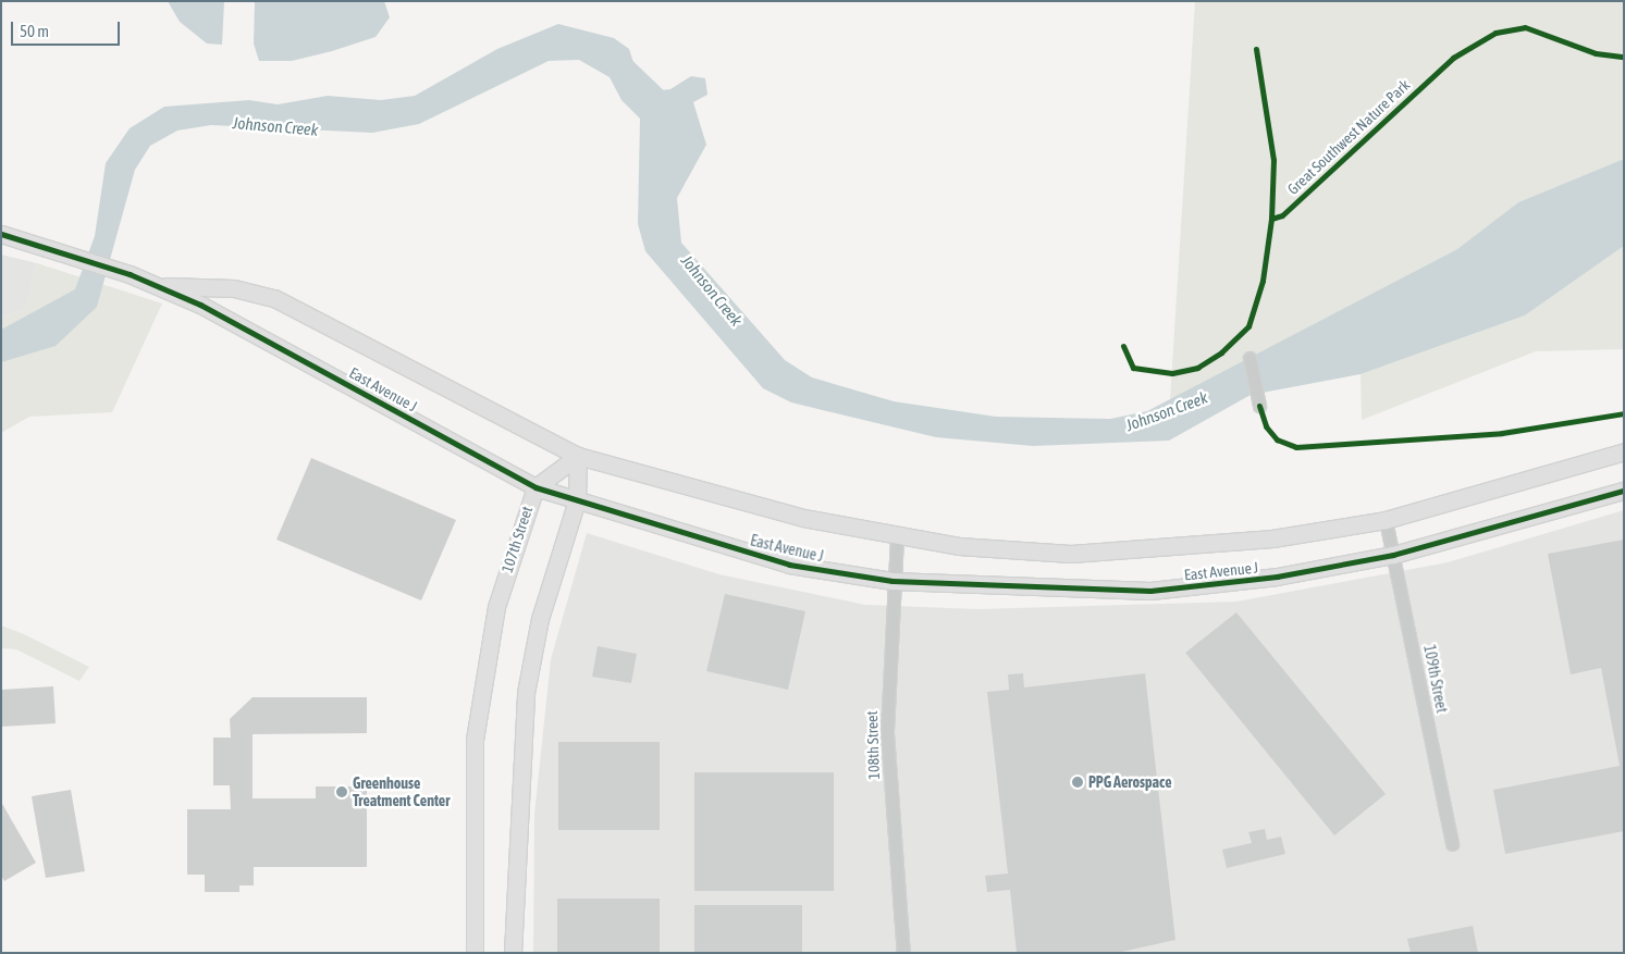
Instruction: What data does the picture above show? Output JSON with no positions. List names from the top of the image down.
{
  "streets": {
    "street": [
      "East Avenue J",
      "107th Street",
      "109th Street",
      "108th Street"
    ],
    "cycle path": ["Great Southwest Nature Park"]
  },
  "crossings": [
    ["East Avenue J", "107th Street"],
    ["East Avenue J", "109th Street"],
    ["East Avenue J", "108th Street"]
  ],
  "water": ["Johnson Creek"],
  "places": ["PPG Aerospace", "Greenhouse Treatment Center"],
  "scale_bar": "50 m"
}
